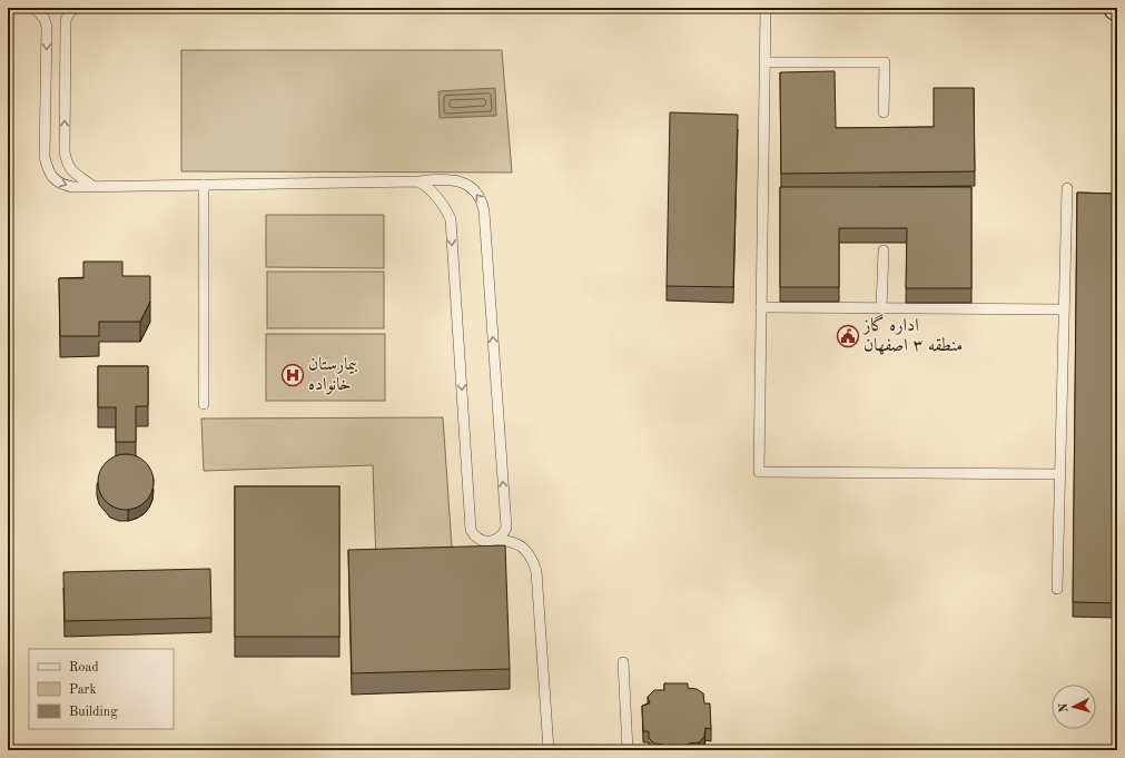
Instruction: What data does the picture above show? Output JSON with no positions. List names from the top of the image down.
{
  "places": {
    "public building": ["اداره گاز منطقه ۳ اصفهان"],
    "hospital": ["بیمارستان خانواده"]
  },
  "legend": ["Road", "Park", "Building"],
  "north": "left"
}
